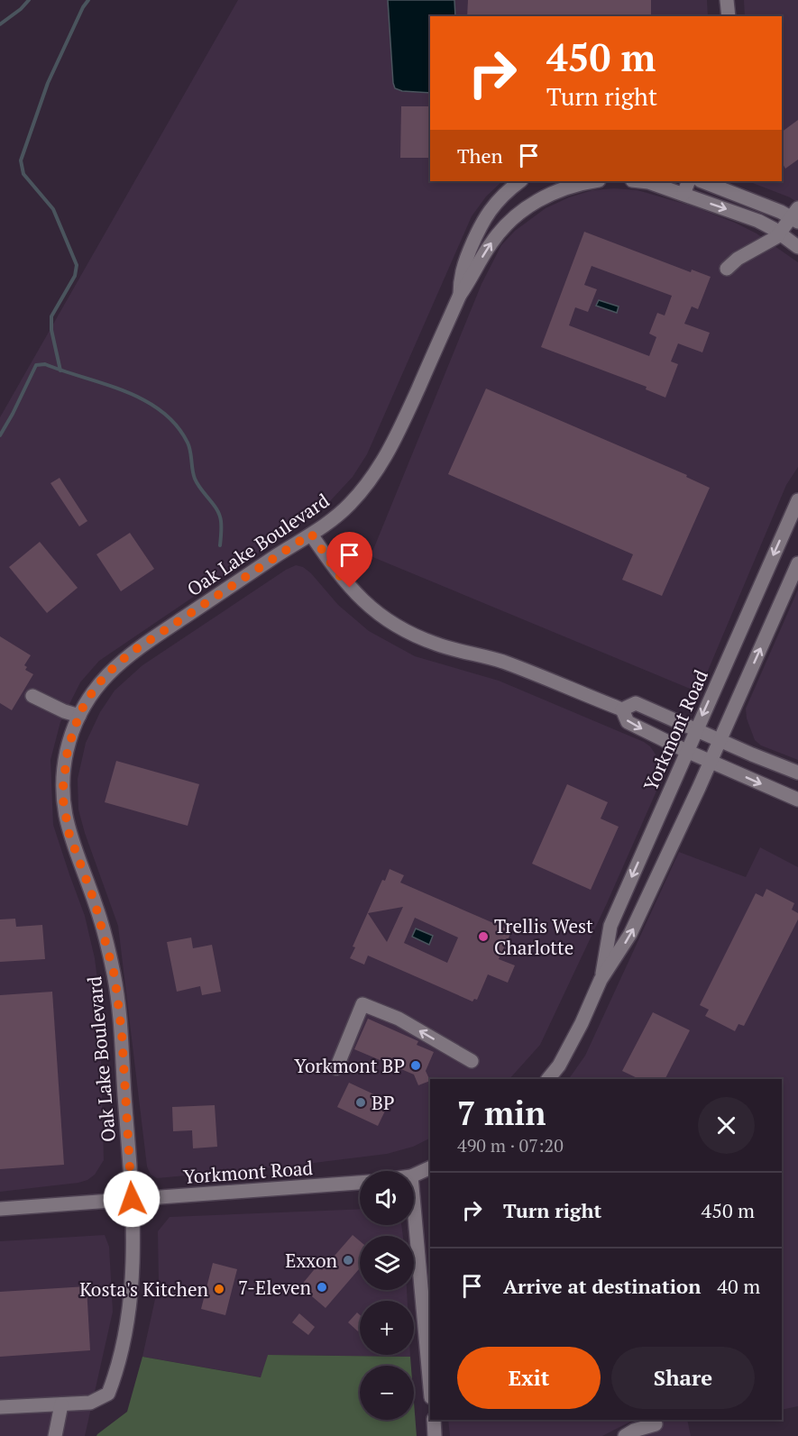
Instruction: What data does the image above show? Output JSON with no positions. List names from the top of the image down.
{
  "streets": {
    "street": ["Oak Lake Boulevard", "Yorkmont Road"]
  },
  "crossings": [
    ["Oak Lake Boulevard", "Yorkmont Road"]
  ],
  "places": [
    "Trellis West Charlotte",
    "Yorkmont BP",
    "BP",
    "Exxon",
    "7-Eleven",
    "Kosta's Kitchen"
  ],
  "page": {
    "turn": ["450 m", "Turn right"],
    "then": "Then",
    "heading": ["7 min", "490 m · 07:20"],
    "map_buttons": ["+", "−"],
    "list": [
      {
        "name": "Turn right",
        "value": "450 m"
      },
      {
        "name": "Arrive at destination",
        "value": "40 m"
      }
    ],
    "buttons": ["Exit", "Share"]
  }
}
